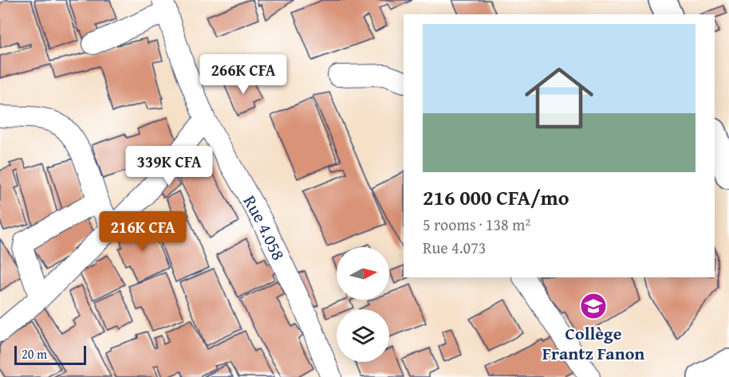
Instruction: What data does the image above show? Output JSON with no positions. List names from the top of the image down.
{
  "streets": {
    "street": ["Rue 4.058"]
  },
  "places": {
    "school or university": ["Collège Frantz Fanon"]
  },
  "scale_bar": "20 m",
  "north": "right",
  "page": {
    "list": [
      {
        "name": "216 000 CFA/mo",
        "note": "5 rooms · 138 m² · Rue 4.073"
      }
    ],
    "price": ["266K CFA", "339K CFA", "216K CFA"],
    "scale": "20 m"
  }
}
